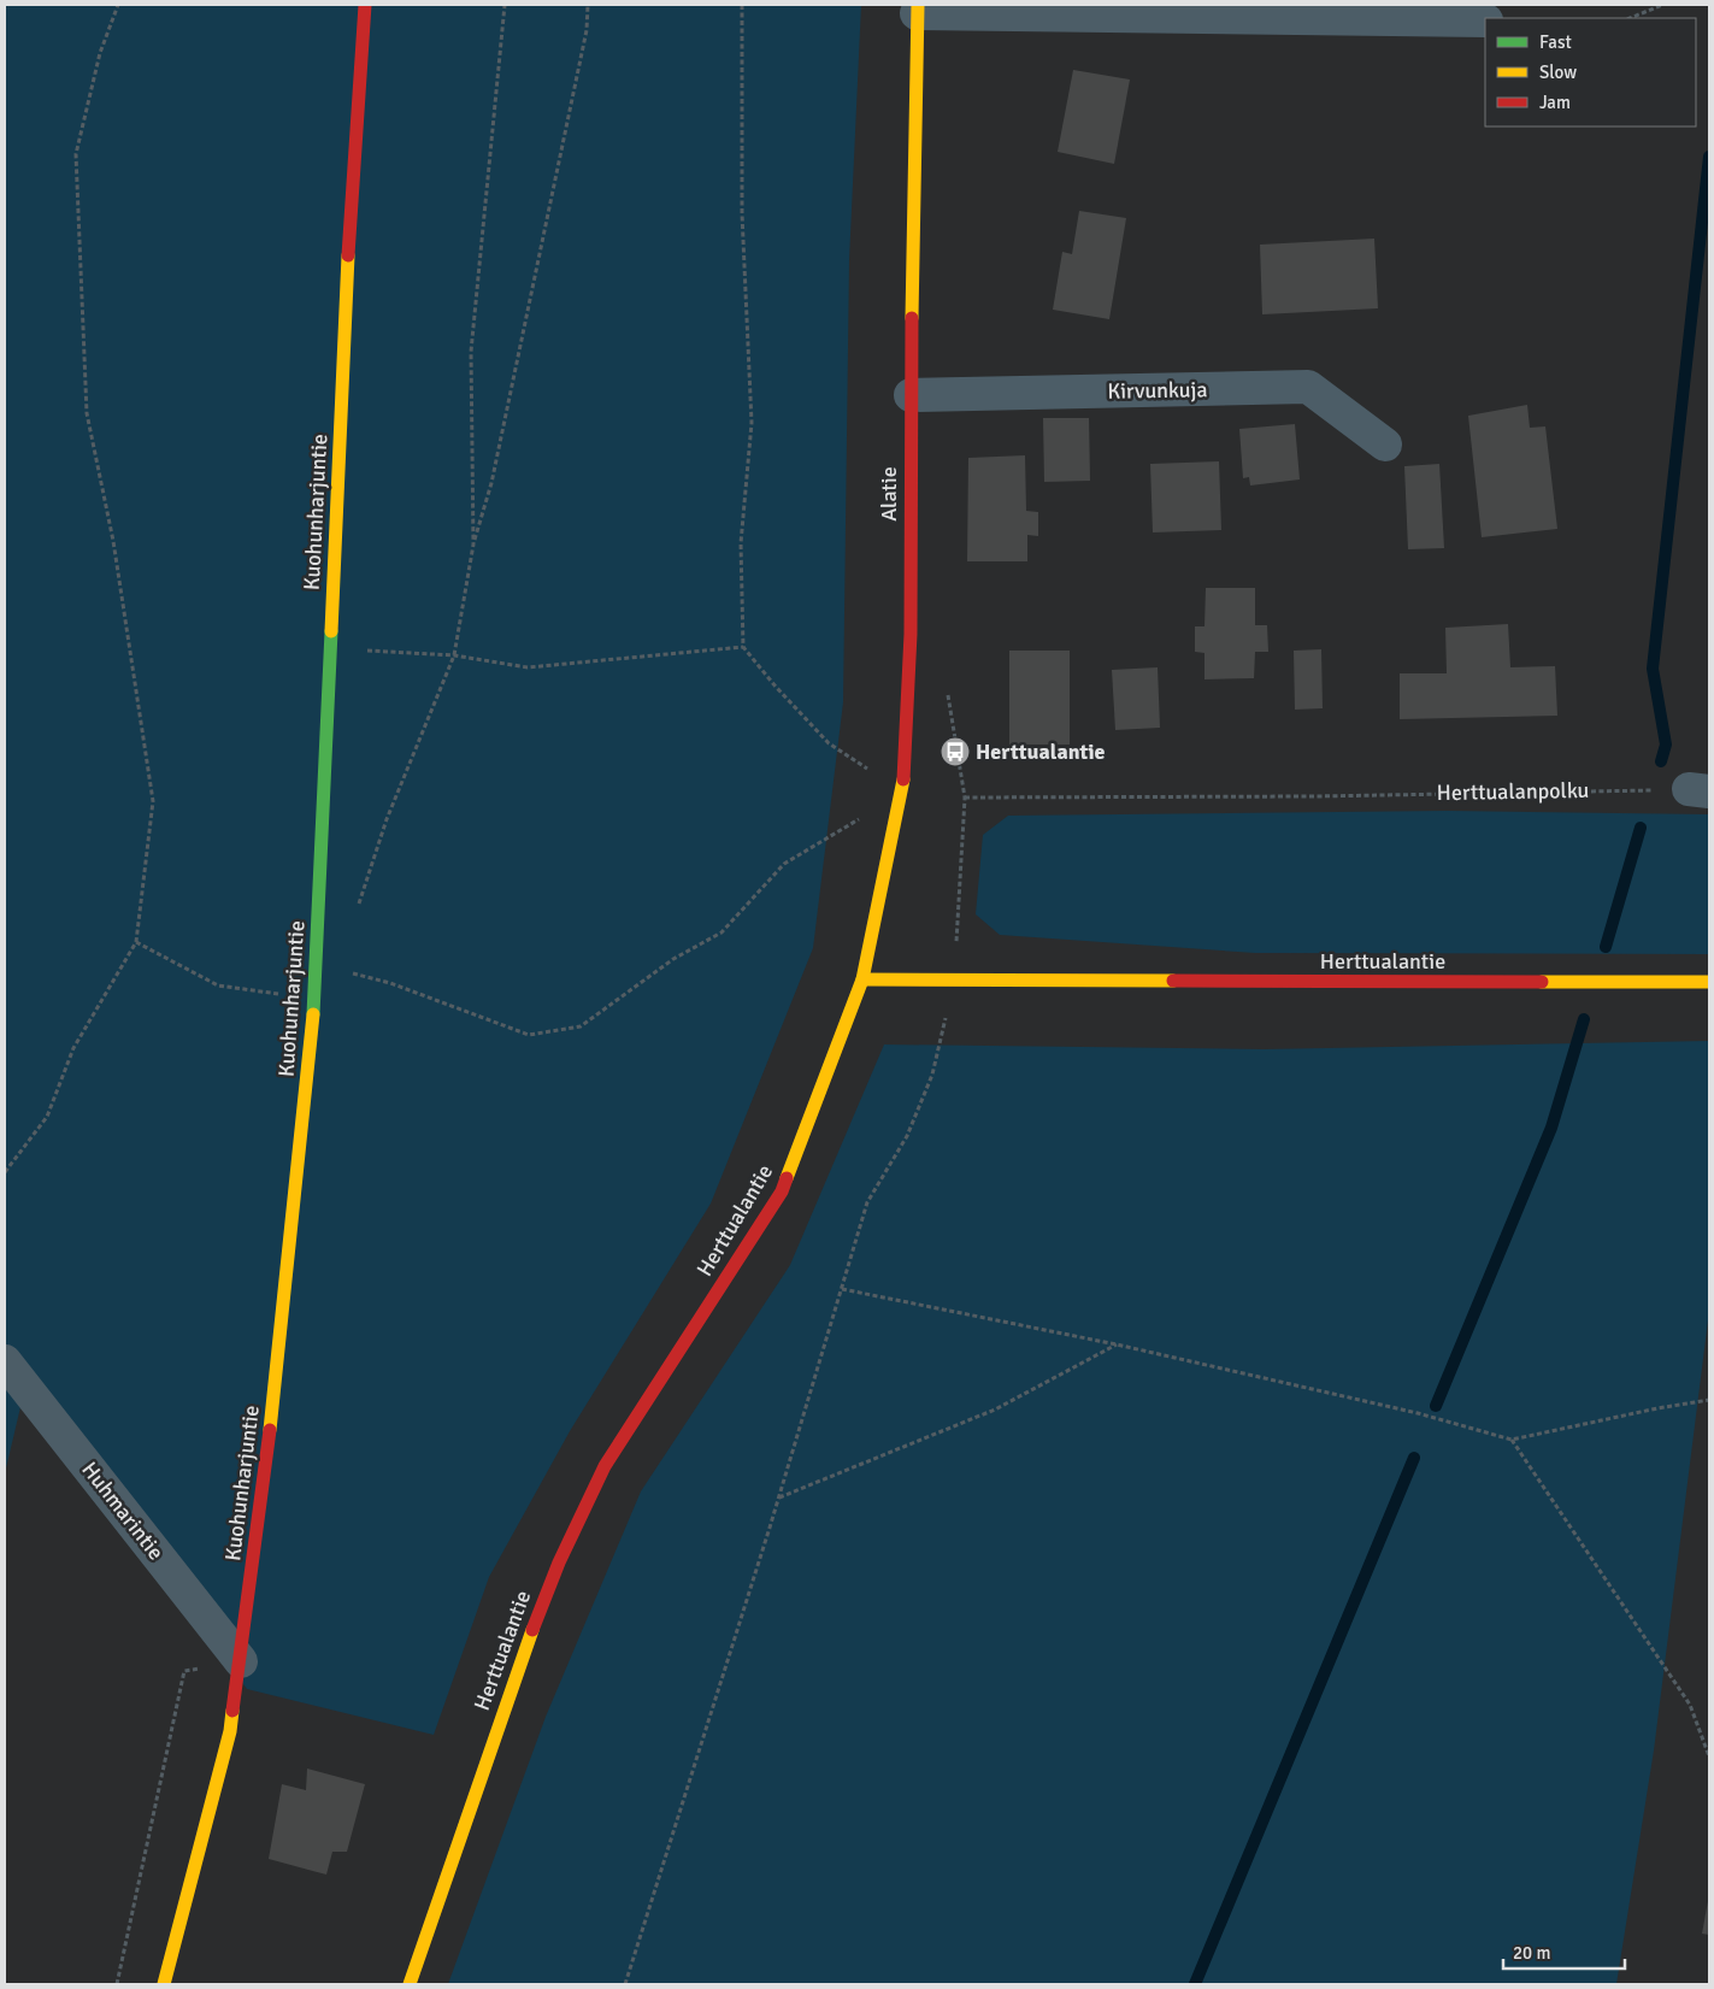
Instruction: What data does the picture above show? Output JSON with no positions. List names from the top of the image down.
{
  "streets": {
    "street": [
      "Kirvunkuja",
      "Alatie",
      "Kuohunharjuntie",
      "Herttualantie",
      "Huhmarintie"
    ],
    "path": ["Herttualanpolku"]
  },
  "crossings": [
    ["Kirvunkuja", "Alatie"],
    ["Alatie", "Herttualantie"],
    ["Kuohunharjuntie", "Huhmarintie"]
  ],
  "places": {
    "bus stop": ["Herttualantie"]
  },
  "legend": ["Fast", "Slow", "Jam"],
  "scale_bar": "20 m"
}
